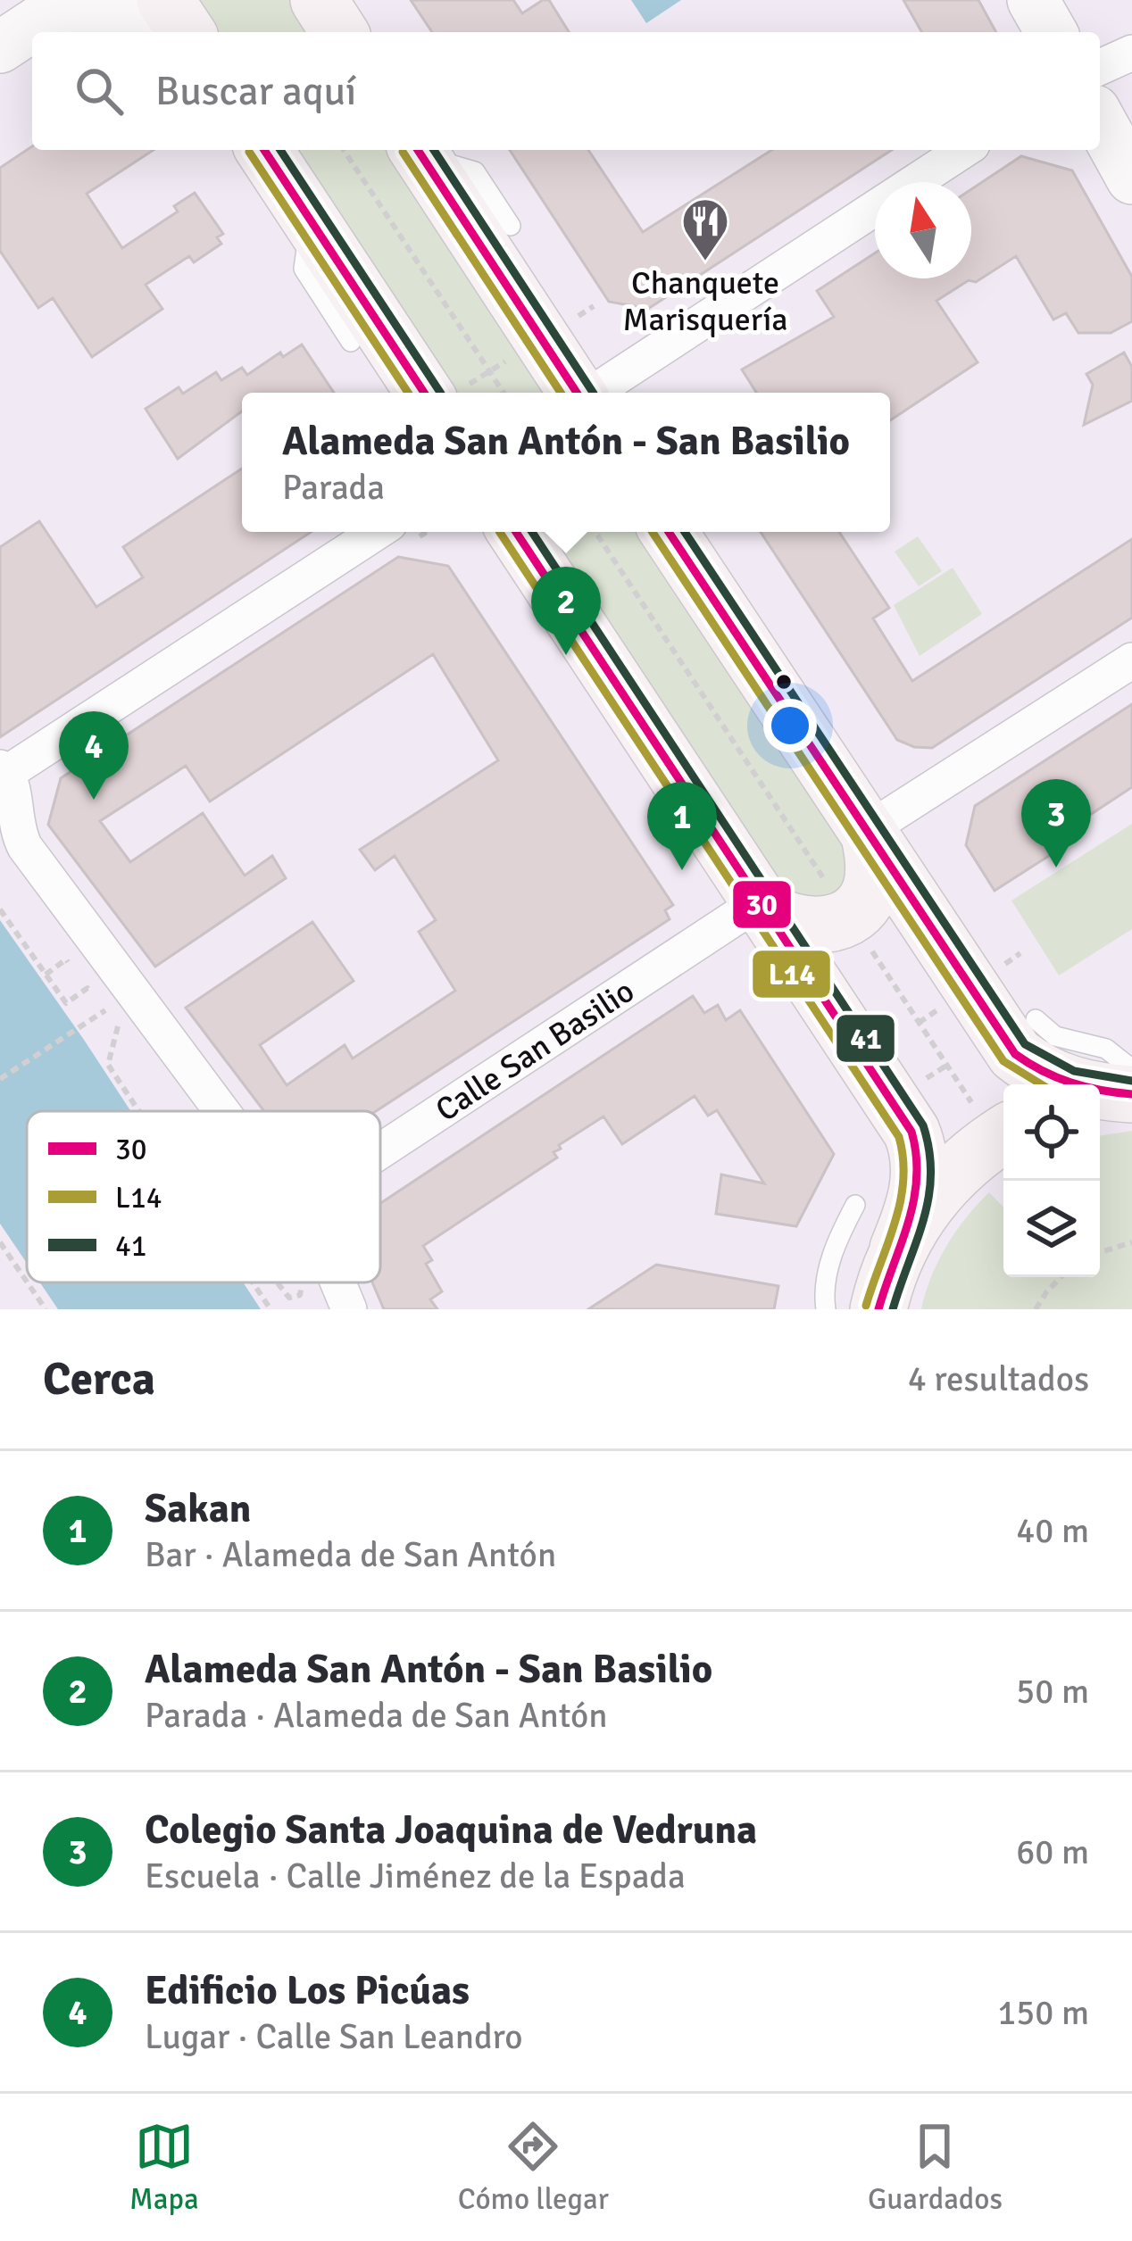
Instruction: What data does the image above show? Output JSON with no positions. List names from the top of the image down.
{
  "streets": {
    "street": ["Calle San Basilio"]
  },
  "places": {
    "restaurant": ["Chanquete Marisquería"]
  },
  "lines": ["transit line 30", "transit line 41", "transit line L14"],
  "legend": ["30", "L14", "41"],
  "north": "top",
  "page": {
    "search": "Buscar aquí",
    "popup": ["Alameda San Antón - San Basilio", "Parada"],
    "pins": [
      "2",
      "4",
      "3",
      "1"
    ],
    "heading": ["Cerca", "4 resultados"],
    "list": [
      {
        "mark": "1",
        "name": "Sakan",
        "note": "Bar · Alameda de San Antón",
        "value": "40 m"
      },
      {
        "mark": "2",
        "name": "Alameda San Antón - San Basilio",
        "note": "Parada · Alameda de San Antón",
        "value": "50 m"
      },
      {
        "mark": "3",
        "name": "Colegio Santa Joaquina de Vedruna",
        "note": "Escuela · Calle Jiménez de la Espada",
        "value": "60 m"
      },
      {
        "mark": "4",
        "name": "Edificio Los Picúas",
        "note": "Lugar · Calle San Leandro",
        "value": "150 m"
      }
    ],
    "nav": ["Mapa", "Cómo llegar", "Guardados"]
  }
}
